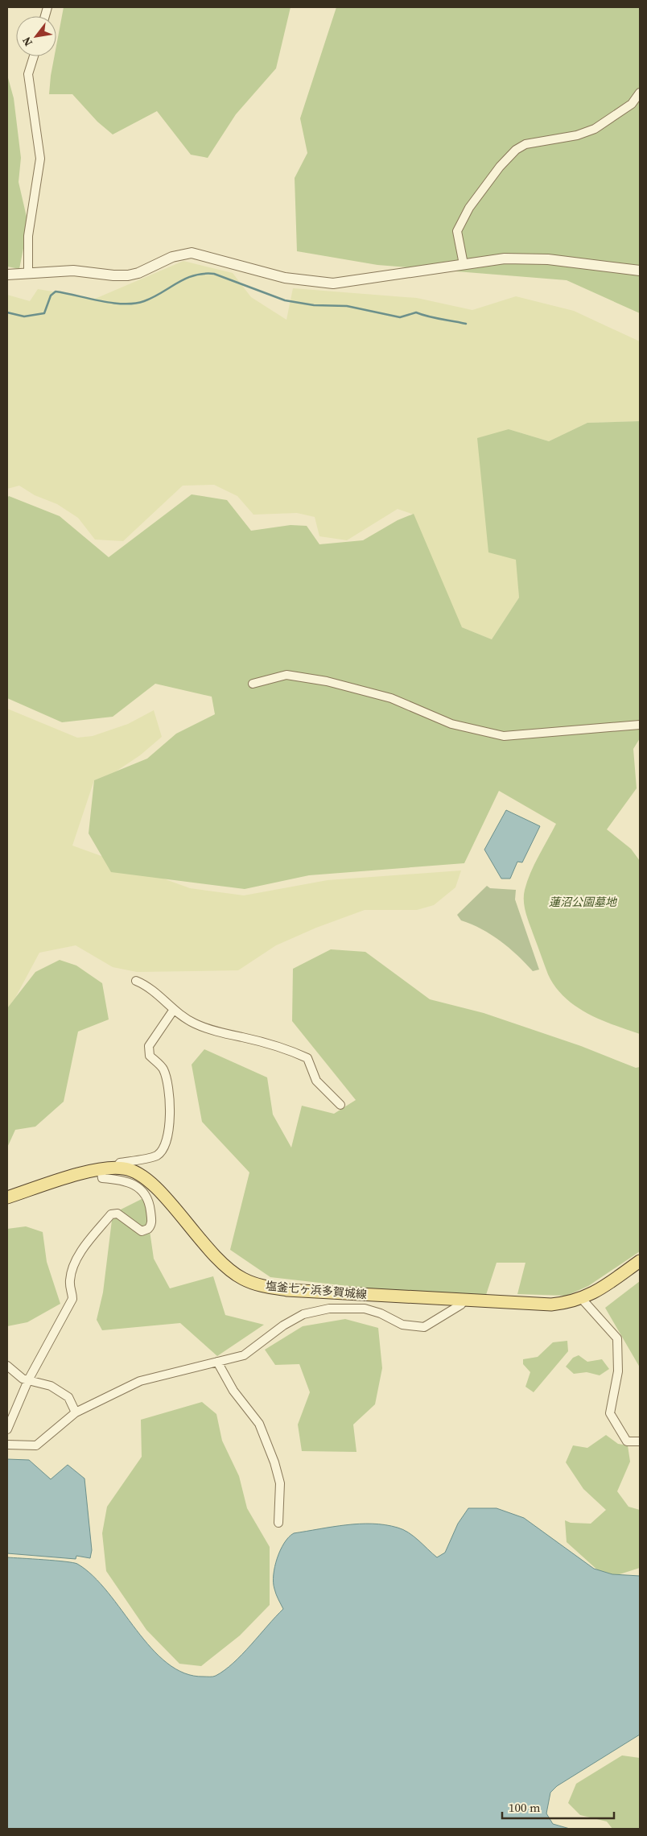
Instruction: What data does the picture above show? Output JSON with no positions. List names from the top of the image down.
{
  "streets": {
    "main road": ["塩釜七ヶ浜多賀城線"]
  },
  "parks": ["蓮沼公園墓地"],
  "scale_bar": "100 m",
  "north": "bottom left"
}
